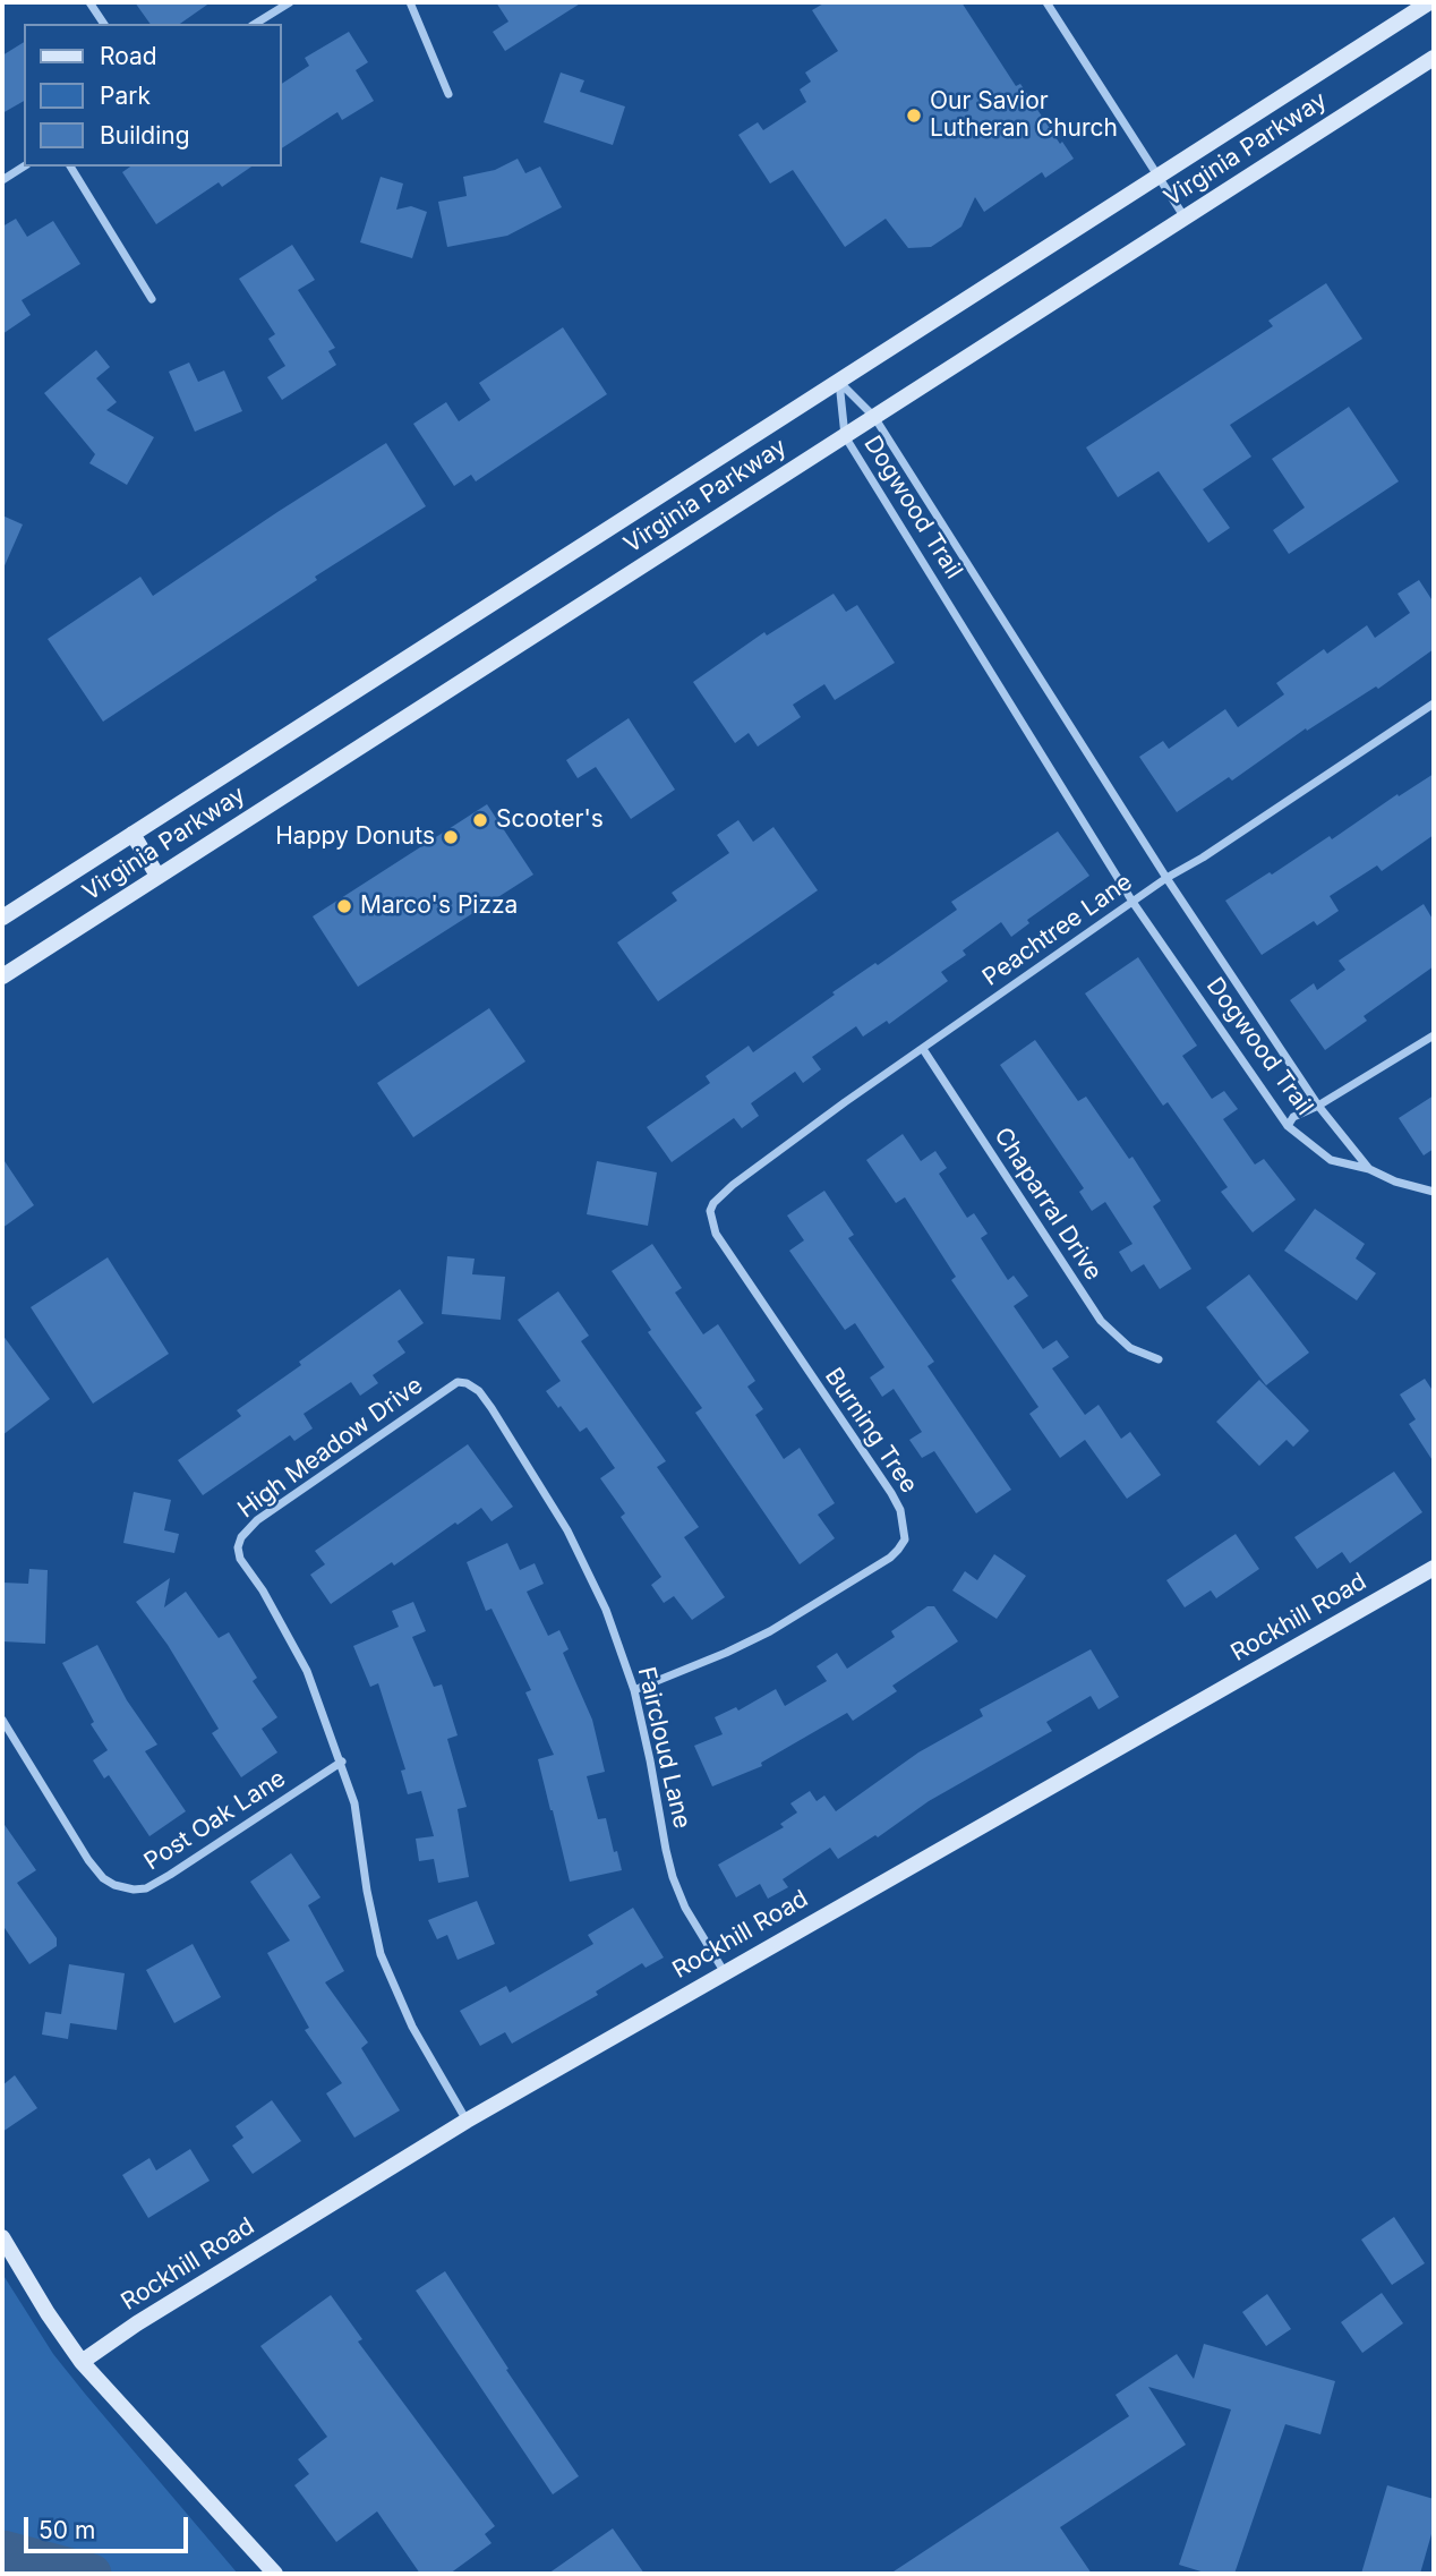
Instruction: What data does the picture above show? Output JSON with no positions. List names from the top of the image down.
{
  "streets": {
    "main road": ["Virginia Parkway", "Rockhill Road"],
    "street": [
      "Dogwood Trail",
      "Peachtree Lane",
      "Chaparral Drive",
      "Burning Tree",
      "High Meadow Drive",
      "Faircloud Lane",
      "Post Oak Lane"
    ]
  },
  "crossings": [
    ["Virginia Parkway", "Dogwood Trail"],
    ["Dogwood Trail", "Peachtree Lane"],
    ["Peachtree Lane", "Chaparral Drive"],
    ["Peachtree Lane", "Burning Tree"],
    ["Burning Tree", "Faircloud Lane"],
    ["High Meadow Drive", "Rockhill Road"],
    ["High Meadow Drive", "Faircloud Lane"],
    ["High Meadow Drive", "Post Oak Lane"],
    ["Rockhill Road", "Faircloud Lane"]
  ],
  "places": [
    "Our Savior Lutheran Church",
    "Scooter's",
    "Happy Donuts",
    "Marco's Pizza"
  ],
  "legend": ["Road", "Park", "Building"],
  "scale_bar": "50 m"
}
